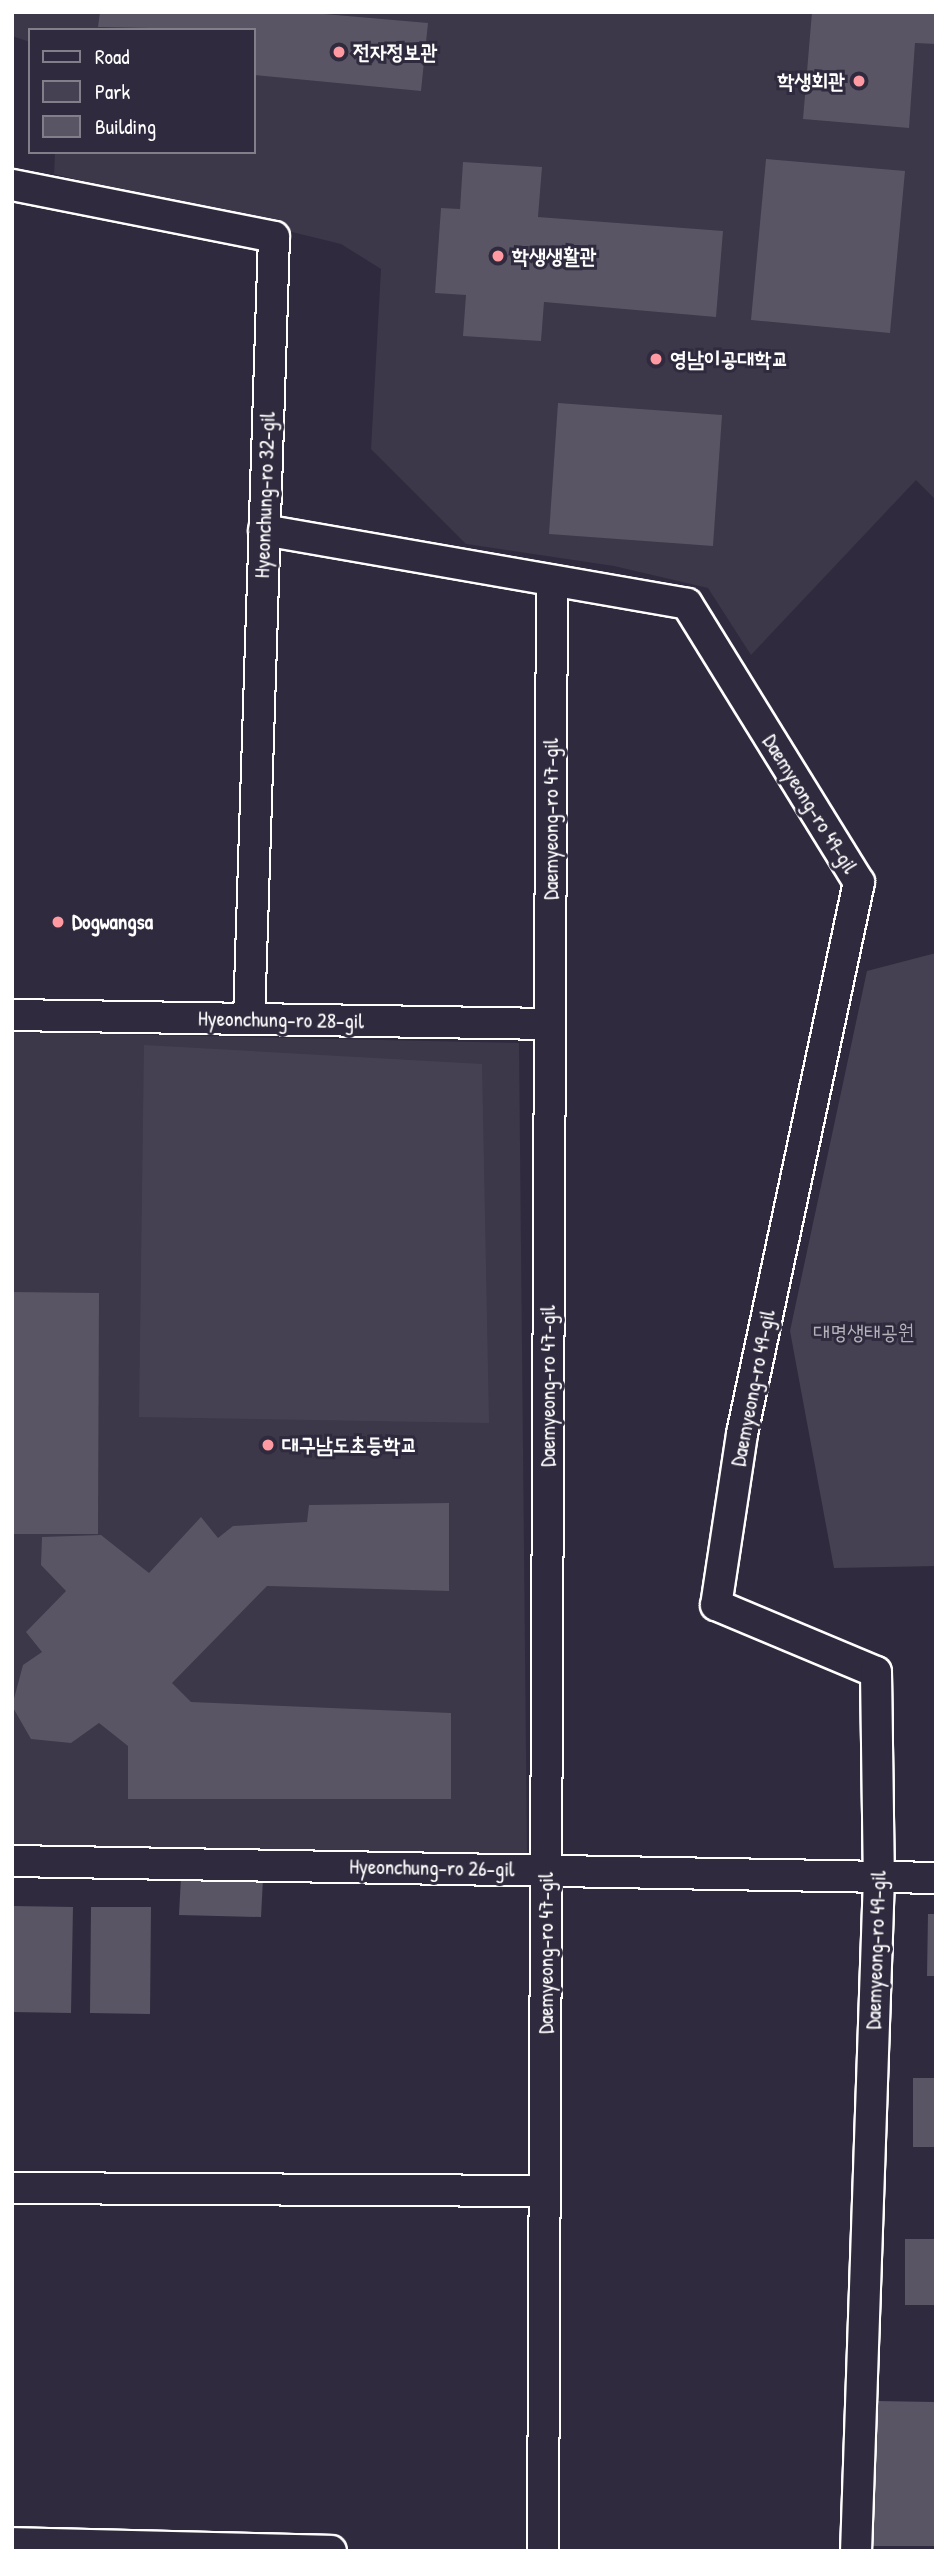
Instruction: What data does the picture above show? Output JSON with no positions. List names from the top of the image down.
{
  "streets": {
    "street": [
      "Hyeonchung-ro 32-gil",
      "Daemyeong-ro 49-gil",
      "Daemyeong-ro 47-gil",
      "Hyeonchung-ro 28-gil",
      "Hyeonchung-ro 26-gil"
    ]
  },
  "crossings": [
    ["Hyeonchung-ro 32-gil", "Daemyeong-ro 49-gil"],
    ["Hyeonchung-ro 32-gil", "Hyeonchung-ro 28-gil"],
    ["Daemyeong-ro 49-gil", "Daemyeong-ro 47-gil"],
    ["Daemyeong-ro 49-gil", "Hyeonchung-ro 26-gil"],
    ["Daemyeong-ro 47-gil", "Hyeonchung-ro 28-gil"],
    ["Daemyeong-ro 47-gil", "Hyeonchung-ro 26-gil"]
  ],
  "parks": ["대명생태공원"],
  "places": [
    "전자정보관",
    "학생회관",
    "학생생활관",
    "영남이공대학교",
    "Dogwangsa",
    "대구남도초등학교"
  ],
  "legend": ["Road", "Park", "Building"]
}
